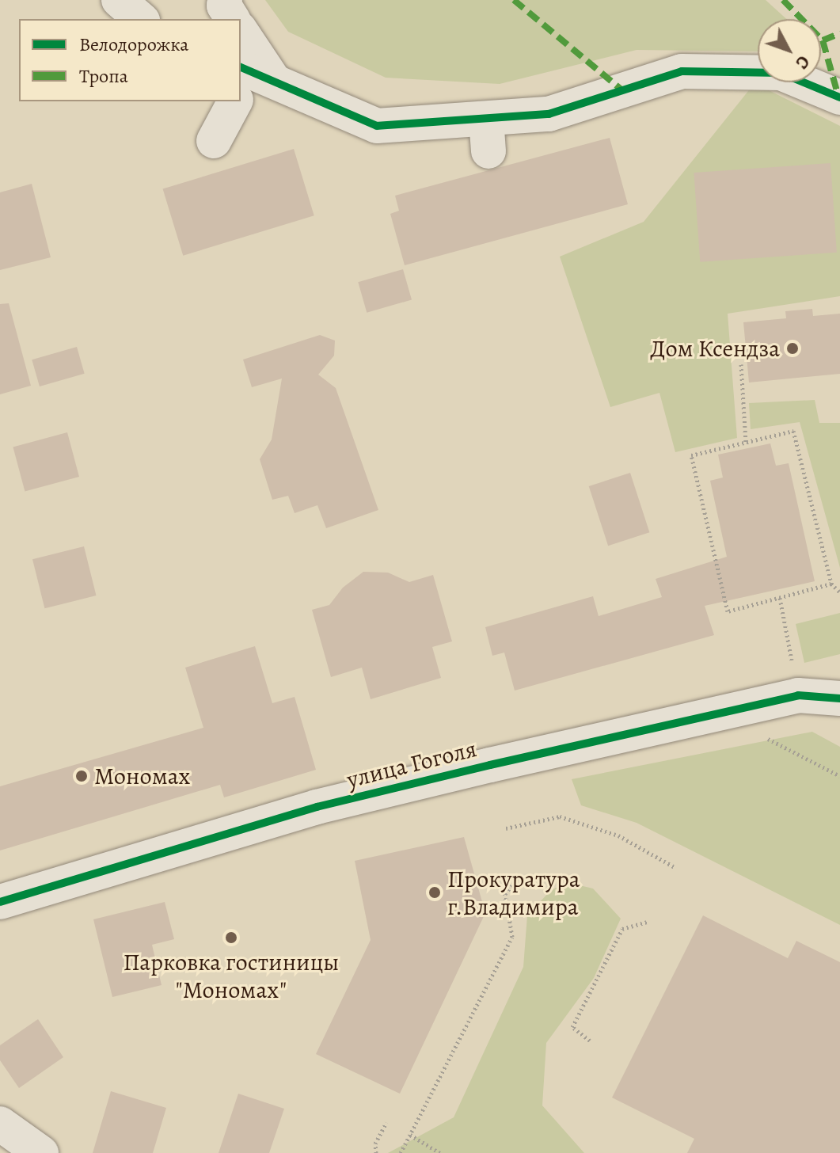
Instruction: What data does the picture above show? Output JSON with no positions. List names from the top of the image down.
{
  "streets": {
    "street": ["улица Гоголя"]
  },
  "places": [
    "Дом Ксендза",
    "Мономах",
    "Прокуратура г.Владимира",
    "Парковка гостиницы \"Мономах\""
  ],
  "legend": ["Велодорожка", "Тропа"],
  "north": "bottom right"
}
